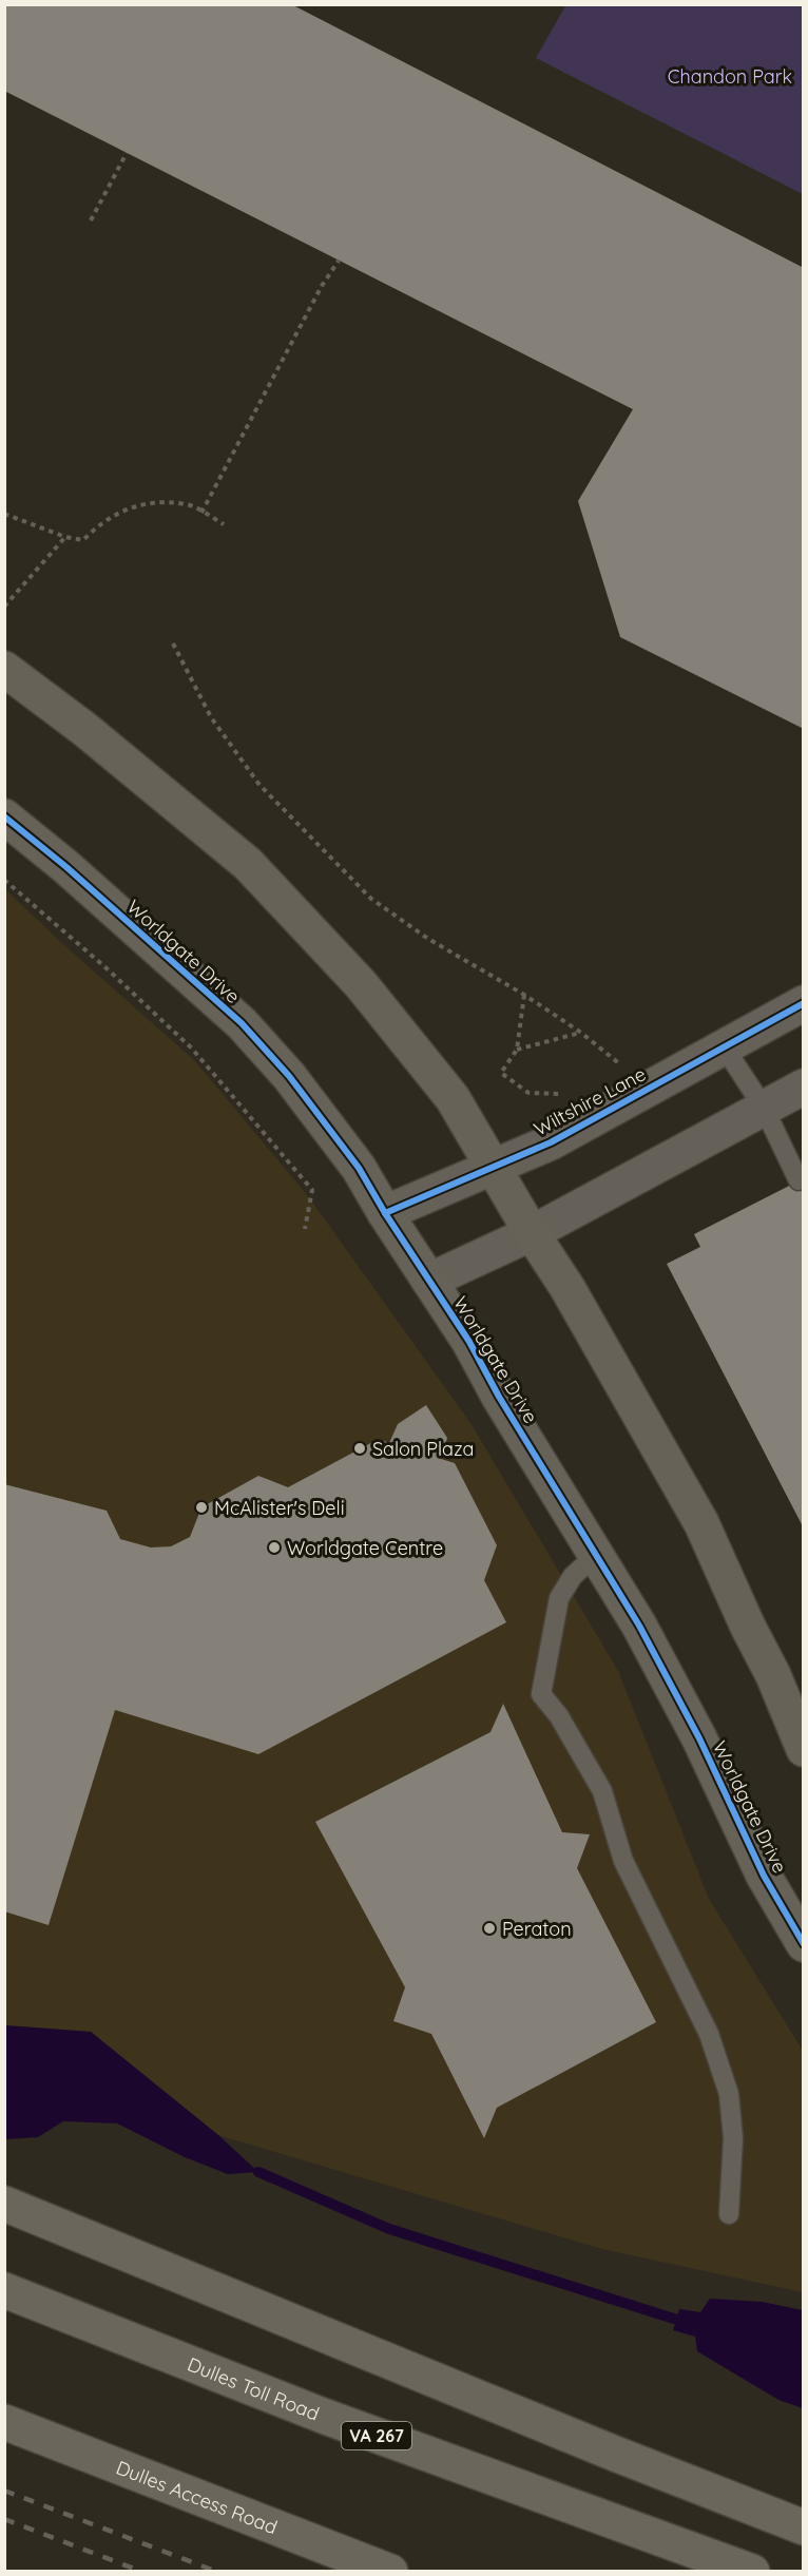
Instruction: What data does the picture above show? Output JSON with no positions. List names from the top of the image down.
{
  "streets": {
    "highway": ["Dulles Toll Road", "VA 267", "Dulles Access Road"],
    "street": ["Worldgate Drive", "Wiltshire Lane"]
  },
  "crossings": [
    ["Worldgate Drive", "Wiltshire Lane"]
  ],
  "parks": ["Chandon Park"],
  "places": [
    "Salon Plaza",
    "McAlister's Deli",
    "Worldgate Centre",
    "Peraton"
  ]
}
